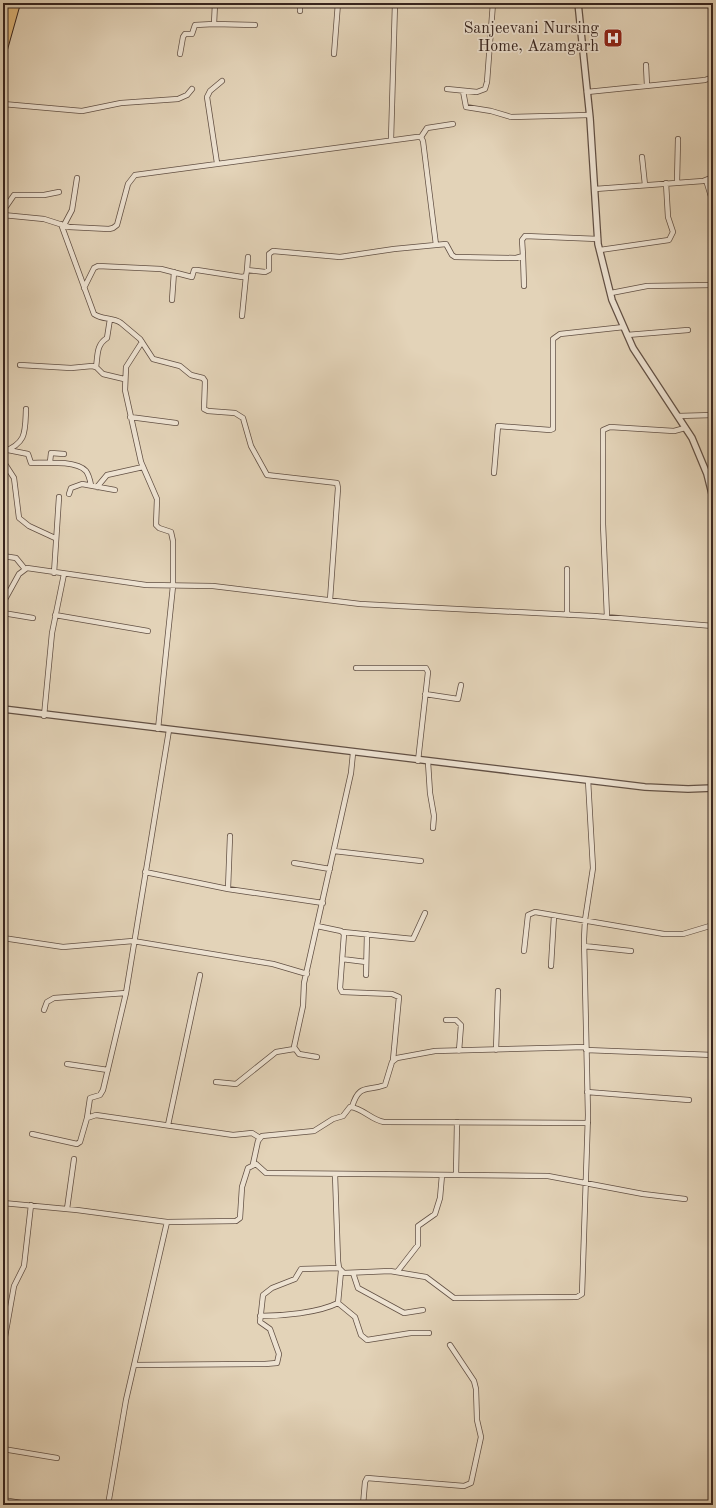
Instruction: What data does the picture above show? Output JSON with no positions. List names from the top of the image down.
{
  "places": {
    "hospital": ["Sanjeevani Nursing Home, Azamgarh"]
  }
}
